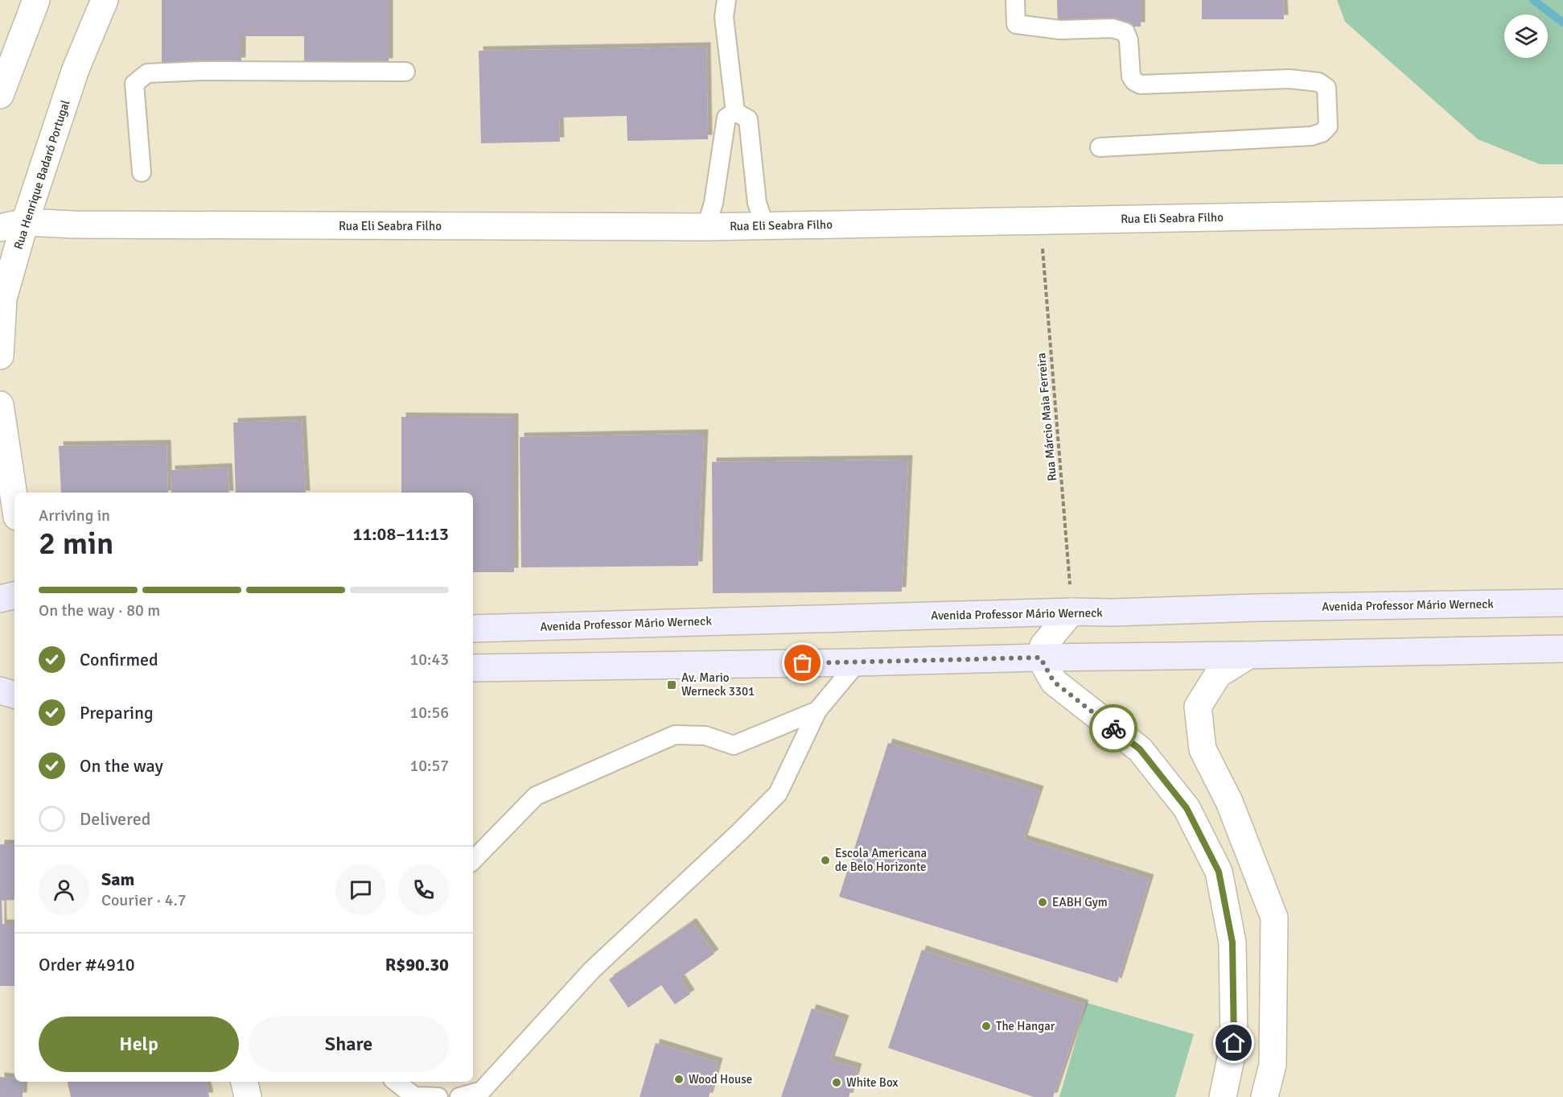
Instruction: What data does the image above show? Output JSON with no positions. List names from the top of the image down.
{
  "streets": {
    "main road": ["Avenida Professor Mário Werneck"],
    "street": ["Rua Henrique Badaró Portugal", "Rua Eli Seabra Filho"],
    "path": ["Rua Márcio Maia Ferreira"]
  },
  "crossings": [
    ["Rua Henrique Badaró Portugal", "Rua Eli Seabra Filho"],
    ["Rua Eli Seabra Filho", "Rua Márcio Maia Ferreira"],
    ["Rua Márcio Maia Ferreira", "Avenida Professor Mário Werneck"]
  ],
  "places": {
    "transit": ["Av. Mario Werneck 3301"],
    "other": [
      "Escola Americana de Belo Horizonte",
      "EABH Gym",
      "The Hangar",
      "Wood House",
      "White Box"
    ]
  },
  "page": {
    "heading": ["2 min", "Arriving in", "11:08–11:13"],
    "panel": [
      "Sam",
      "Courier · 4.7",
      "Order #4910",
      "R$90.30"
    ],
    "bar": "On the way · 80 m",
    "list": [
      ["Confirmed", "10:43"],
      ["Preparing", "10:56"],
      ["On the way", "10:57"],
      "Delivered"
    ],
    "buttons": ["Help", "Share"]
  }
}
